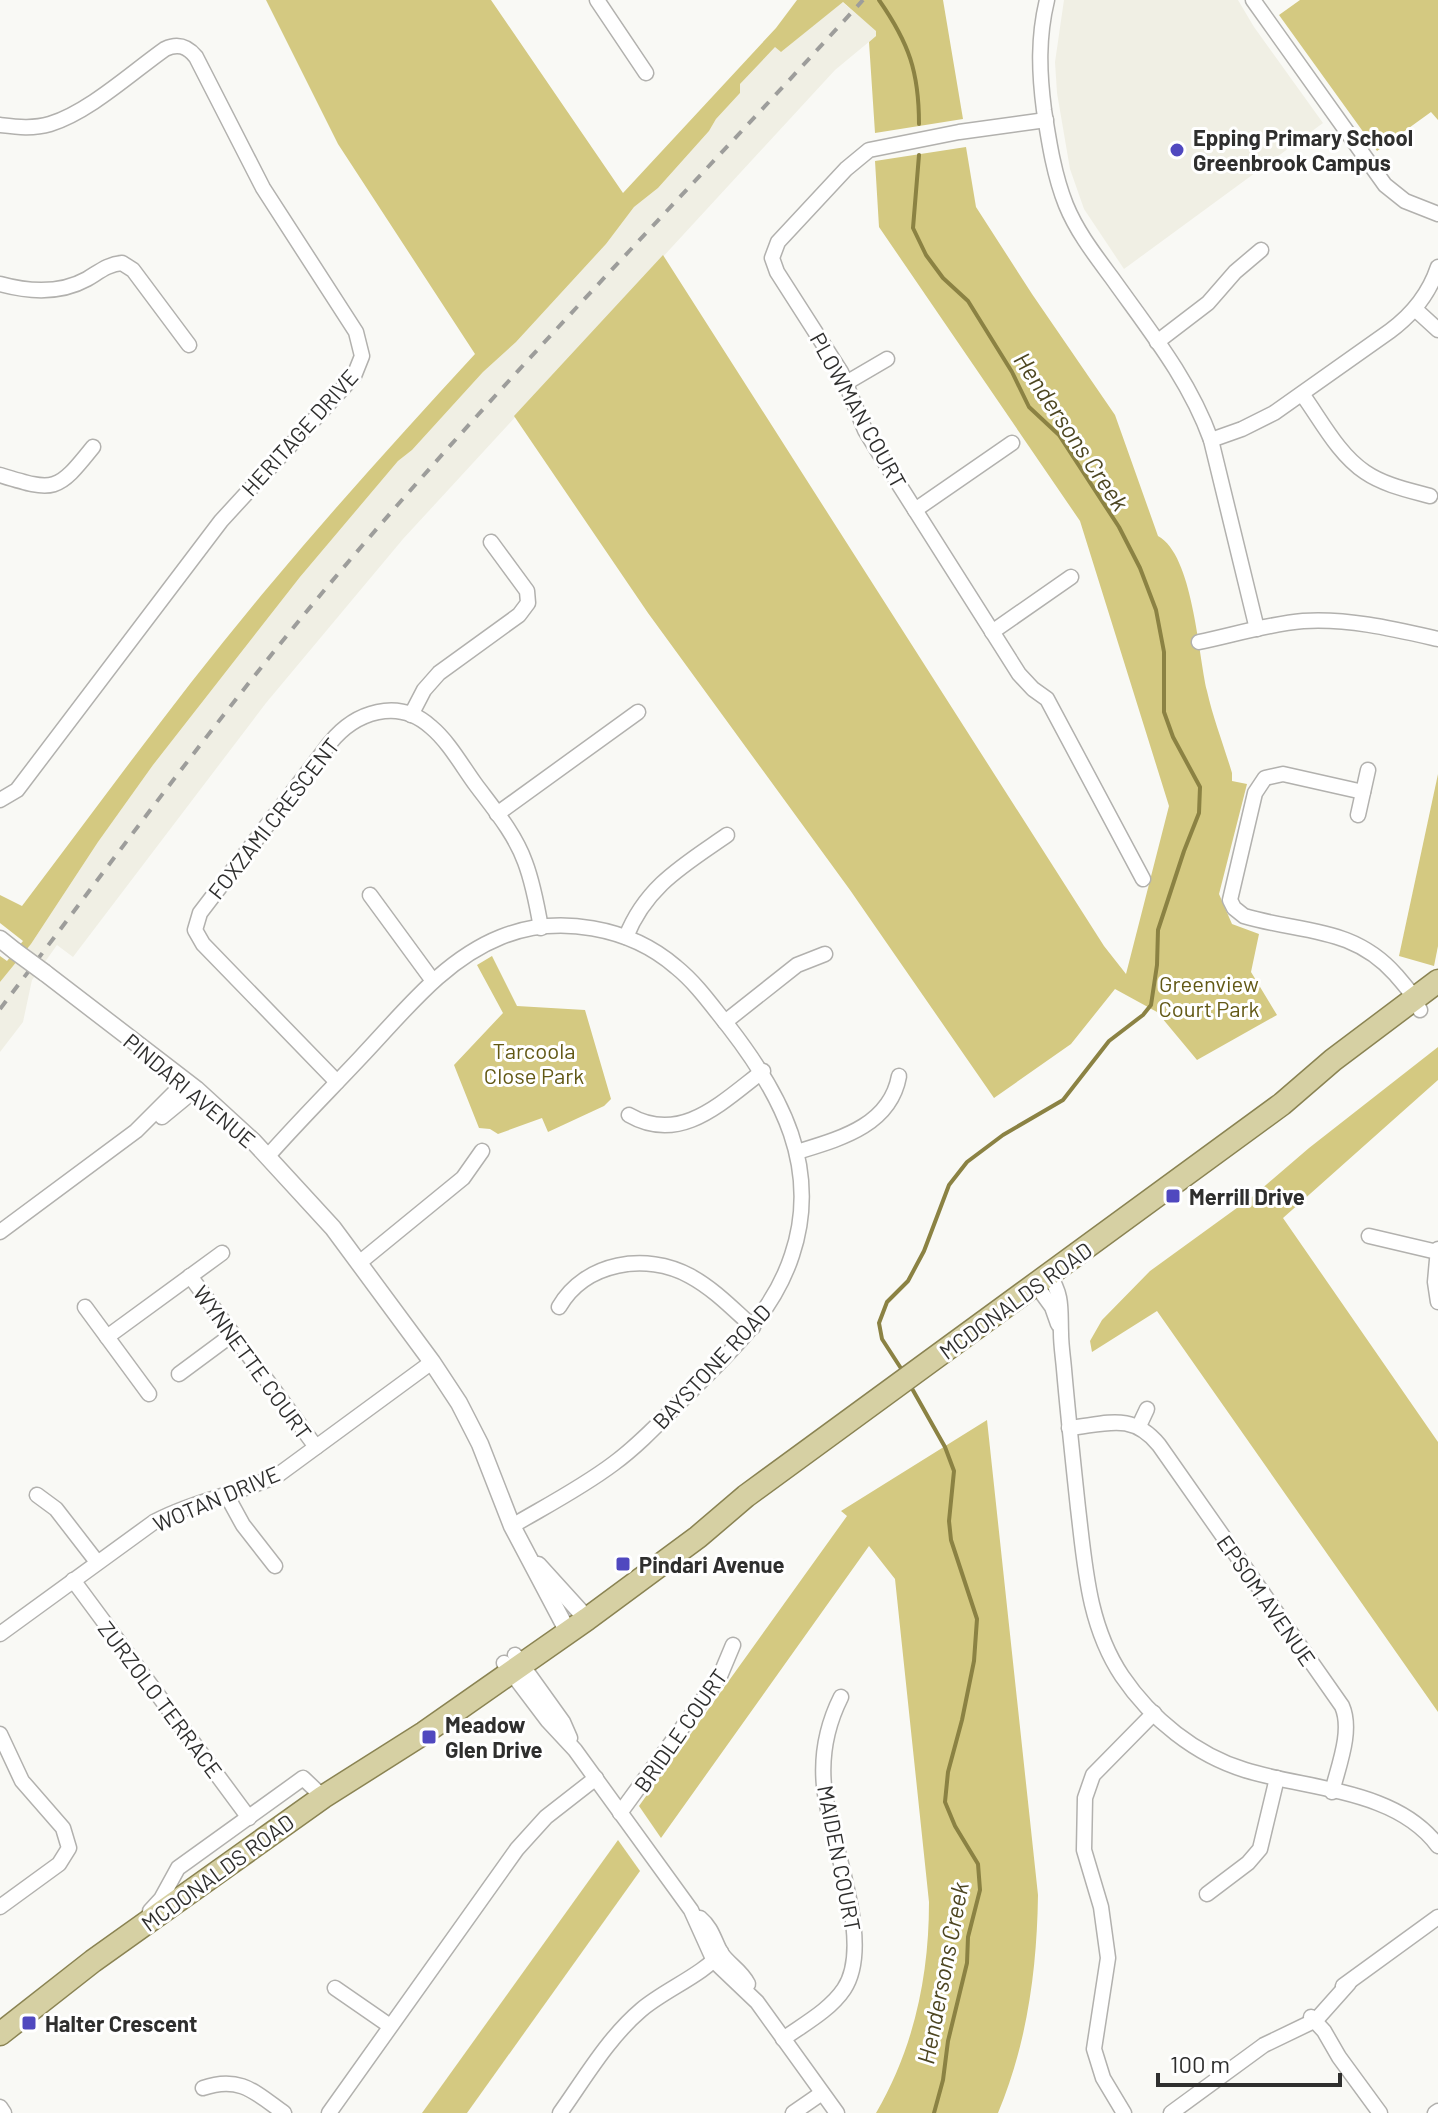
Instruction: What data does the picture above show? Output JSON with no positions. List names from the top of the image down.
{
  "streets": {
    "main road": ["MCDONALDS ROAD"],
    "street": [
      "PLOWMAN COURT",
      "HERITAGE DRIVE",
      "FOXZAMI CRESCENT",
      "PINDARI AVENUE",
      "WYNNETTE COURT",
      "BAYSTONE ROAD",
      "WOTAN DRIVE",
      "EPSOM AVENUE",
      "ZURZOLO TERRACE",
      "BRIDLE COURT",
      "MAIDEN COURT"
    ]
  },
  "crossings": [
    ["FOXZAMI CRESCENT", "BAYSTONE ROAD"],
    ["PINDARI AVENUE", "MCDONALDS ROAD"],
    ["PINDARI AVENUE", "BAYSTONE ROAD"],
    ["PINDARI AVENUE", "WOTAN DRIVE"],
    ["MCDONALDS ROAD", "ZURZOLO TERRACE"],
    ["WYNNETTE COURT", "WOTAN DRIVE"],
    ["WOTAN DRIVE", "ZURZOLO TERRACE"]
  ],
  "water": ["Hendersons Creek"],
  "parks": ["Greenview Court Park", "Tarcoola Close Park"],
  "places": {
    "other": ["Epping Primary School Greenbrook Campus"],
    "transit": [
      "Merrill Drive",
      "Pindari Avenue",
      "Meadow Glen Drive",
      "Halter Crescent"
    ]
  },
  "scale_bar": "100 m"
}
